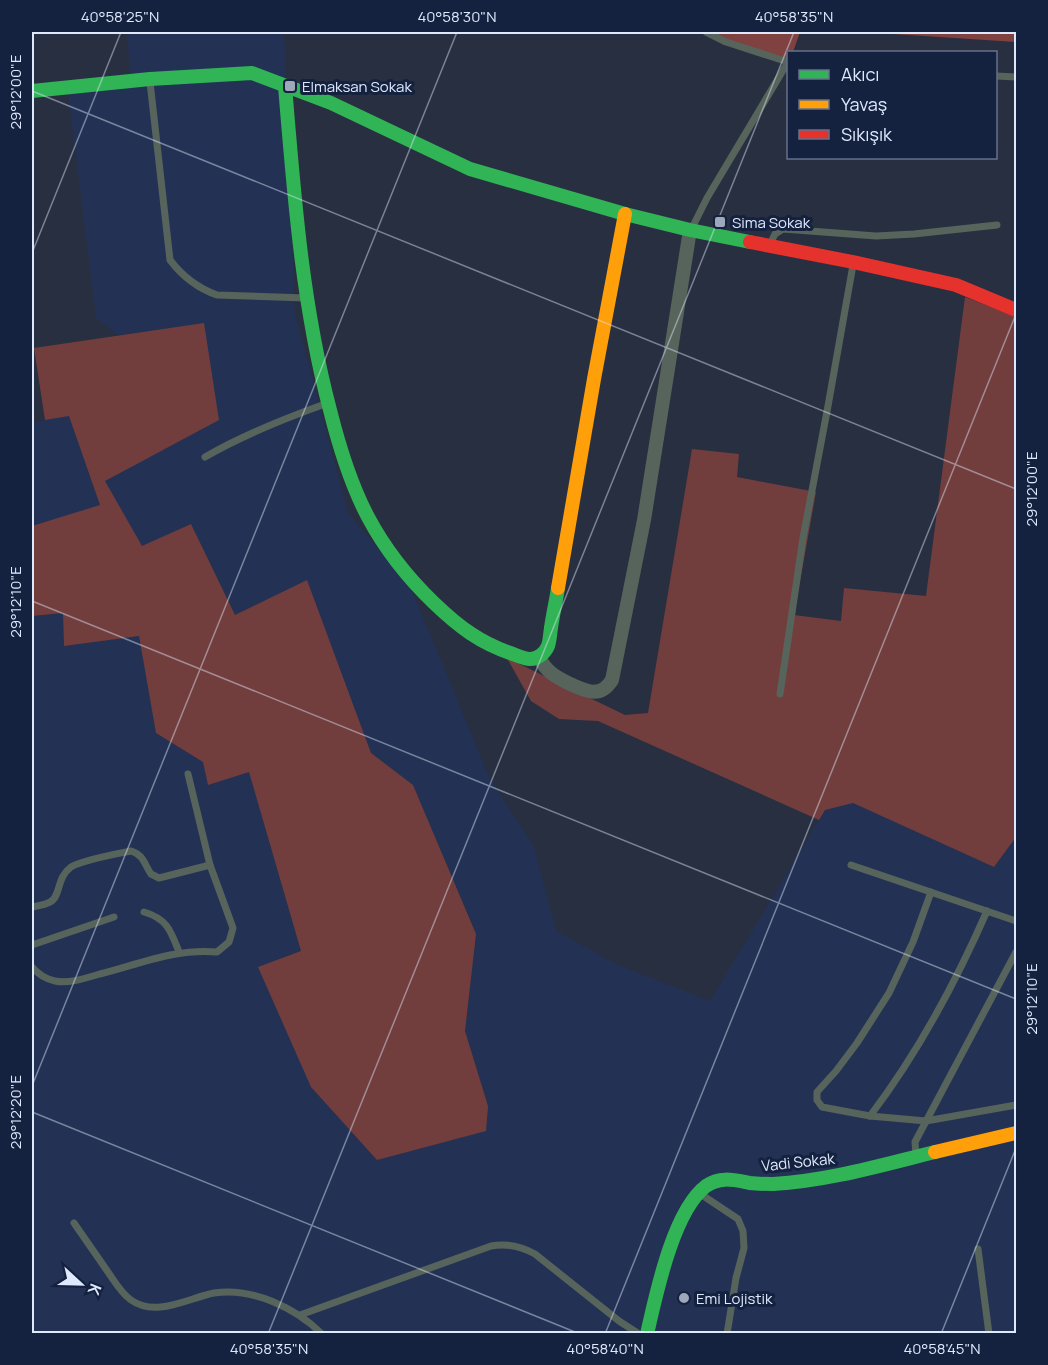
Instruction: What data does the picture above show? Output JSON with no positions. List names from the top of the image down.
{
  "streets": {
    "street": ["Vadi Sokak"]
  },
  "places": {
    "transit": ["Elmaksan Sokak", "Sima Sokak"],
    "other": ["Emi Lojistik"]
  },
  "legend": ["Akıcı", "Yavaş", "Sıkışık"],
  "north": "right",
  "coordinates": [
    "40°58'25\"N",
    "40°58'30\"N",
    "40°58'35\"N",
    "29°12'00\"E",
    "29°12'10\"E",
    "29°12'20\"E",
    "40°58'40\"N",
    "40°58'45\"N"
  ]
}
